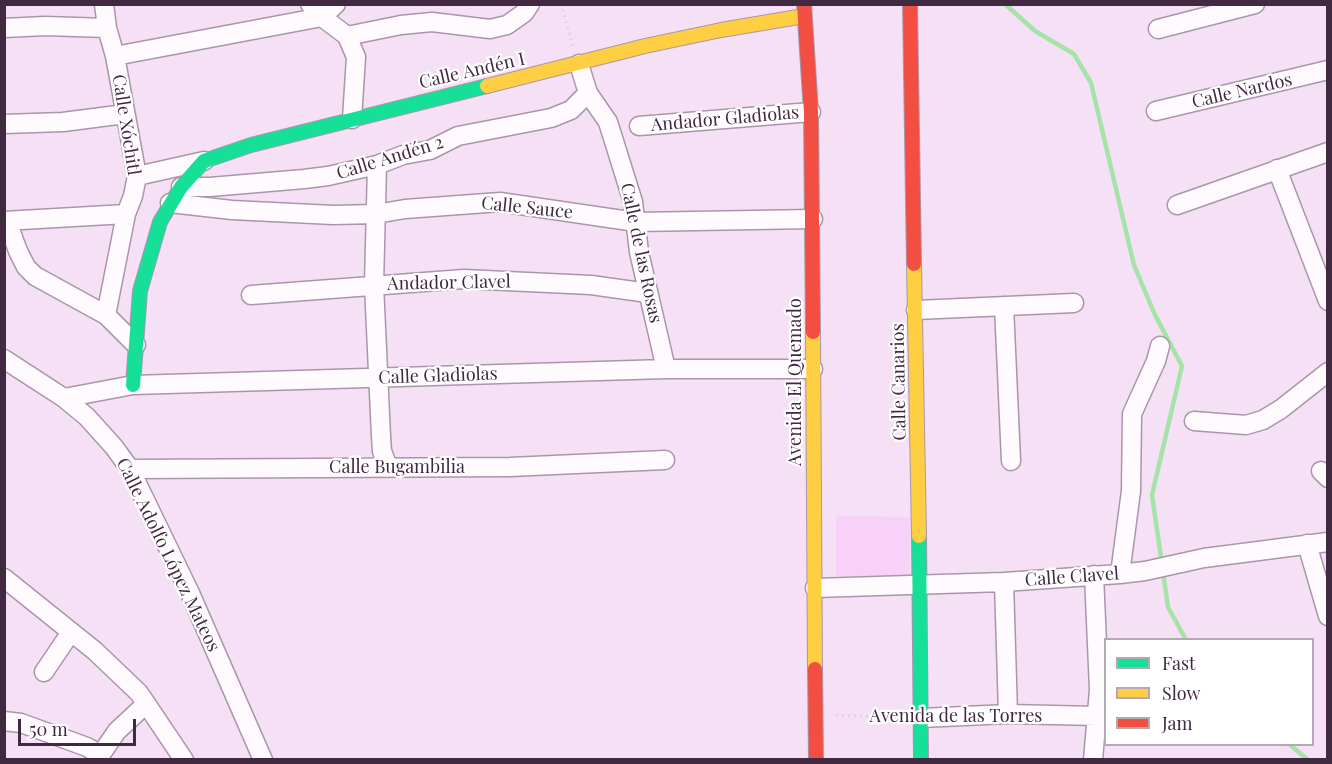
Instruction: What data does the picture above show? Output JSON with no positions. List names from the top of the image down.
{
  "streets": {
    "street": [
      "Calle Andén I",
      "Calle Nardos",
      "Andador Gladiolas",
      "Calle Xóchitl",
      "Calle Andén 2",
      "Calle Sauce",
      "Calle de las Rosas",
      "Andador Clavel",
      "Calle Gladiolas",
      "Avenida El Quemado",
      "Calle Canarios",
      "Calle Bugambilia",
      "Calle Adolfo López Mateos",
      "Calle Clavel",
      "Avenida de las Torres"
    ]
  },
  "crossings": [
    ["Calle Andén I", "Calle Andén 2"],
    ["Calle Andén I", "Calle Sauce"],
    ["Calle Andén I", "Calle de las Rosas"],
    ["Calle Andén I", "Avenida El Quemado"],
    ["Andador Gladiolas", "Avenida El Quemado"],
    ["Calle Andén 2", "Calle de las Rosas"],
    ["Calle Sauce", "Calle de las Rosas"],
    ["Calle Sauce", "Avenida El Quemado"],
    ["Calle de las Rosas", "Andador Clavel"],
    ["Calle de las Rosas", "Calle Gladiolas"],
    ["Calle Gladiolas", "Avenida El Quemado"],
    ["Calle Gladiolas", "Calle Adolfo López Mateos"],
    ["Avenida El Quemado", "Calle Clavel"],
    ["Avenida El Quemado", "Avenida de las Torres"],
    ["Calle Canarios", "Calle Clavel"],
    ["Calle Canarios", "Avenida de las Torres"],
    ["Calle Bugambilia", "Calle Adolfo López Mateos"]
  ],
  "legend": ["Fast", "Slow", "Jam"],
  "scale_bar": "50 m"
}
